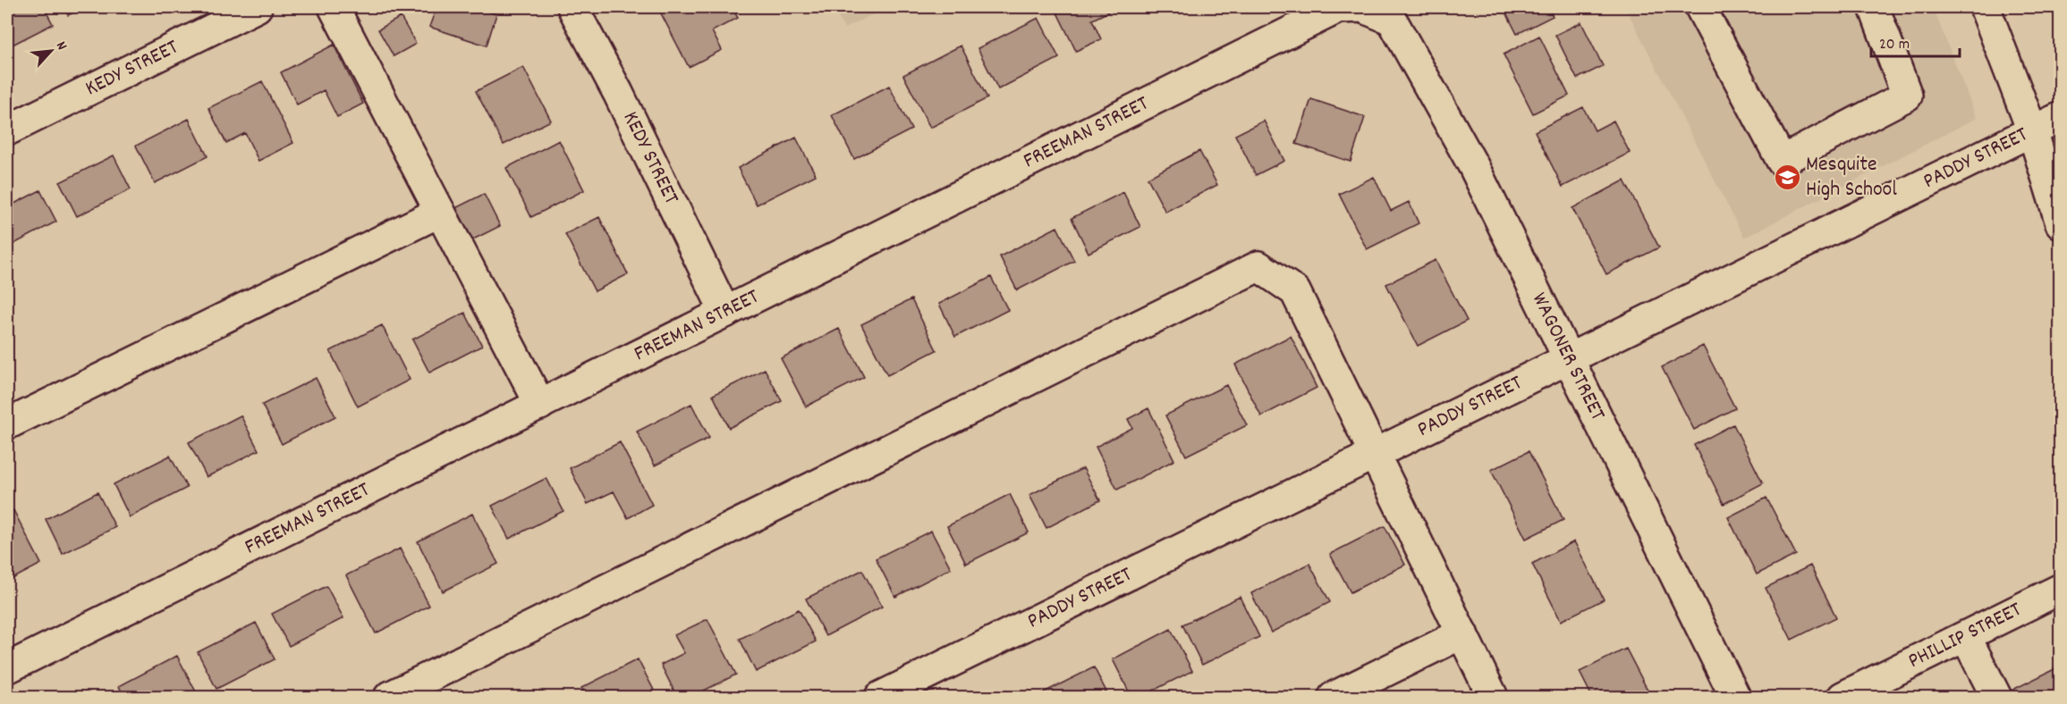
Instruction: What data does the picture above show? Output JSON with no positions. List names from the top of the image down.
{
  "streets": {
    "street": [
      "KEDY STREET",
      "FREEMAN STREET",
      "PADDY STREET",
      "WAGONER STREET",
      "PHILLIP STREET"
    ]
  },
  "crossings": [
    ["KEDY STREET", "FREEMAN STREET"],
    ["FREEMAN STREET", "WAGONER STREET"],
    ["PADDY STREET", "WAGONER STREET"]
  ],
  "places": {
    "school or university": ["Mesquite High School"]
  },
  "scale_bar": "20 m",
  "north": "top right"
}
